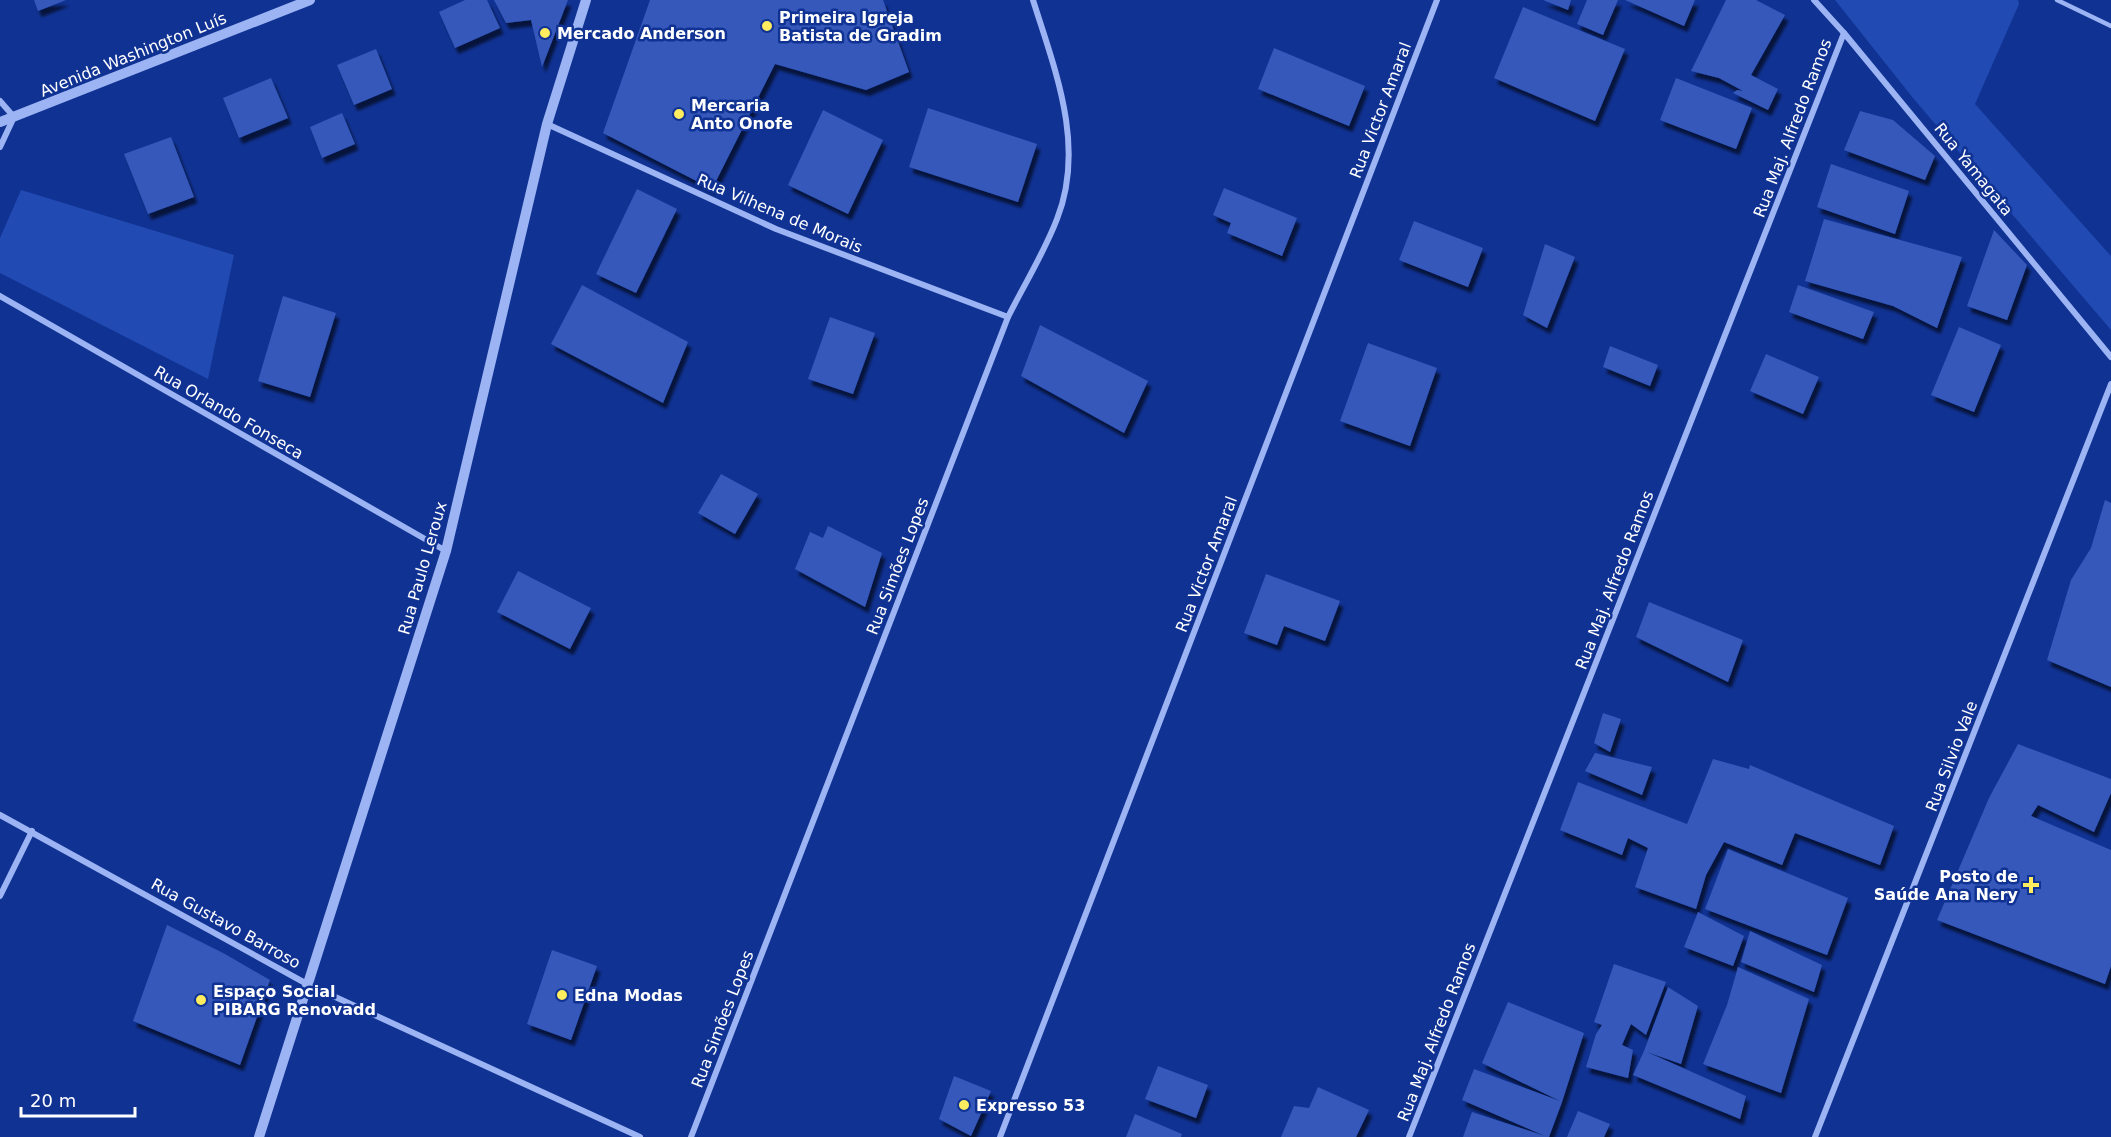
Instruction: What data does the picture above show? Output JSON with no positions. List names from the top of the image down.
{
  "streets": {
    "street": [
      "Avenida Washington Luís",
      "Rua Victor Amaral",
      "Rua Maj. Alfredo Ramos",
      "Rua Yamagata",
      "Rua Vilhena de Morais",
      "Rua Orlando Fonseca",
      "Rua Simões Lopes",
      "Rua Paulo Leroux",
      "Rua Silvio Vale",
      "Rua Gustavo Barroso"
    ]
  },
  "crossings": [
    ["Rua Maj. Alfredo Ramos", "Rua Yamagata"],
    ["Rua Vilhena de Morais", "Rua Simões Lopes"],
    ["Rua Vilhena de Morais", "Rua Paulo Leroux"],
    ["Rua Orlando Fonseca", "Rua Paulo Leroux"],
    ["Rua Paulo Leroux", "Rua Gustavo Barroso"]
  ],
  "places": {
    "other": [
      "Primeira Igreja Batista de Gradim",
      "Mercado Anderson",
      "Mercaria Anto Onofe",
      "Edna Modas",
      "Espaço Social PIBARG Renovadd",
      "Expresso 53"
    ],
    "health": ["Posto de Saúde Ana Nery"]
  },
  "scale_bar": "20 m"
}
